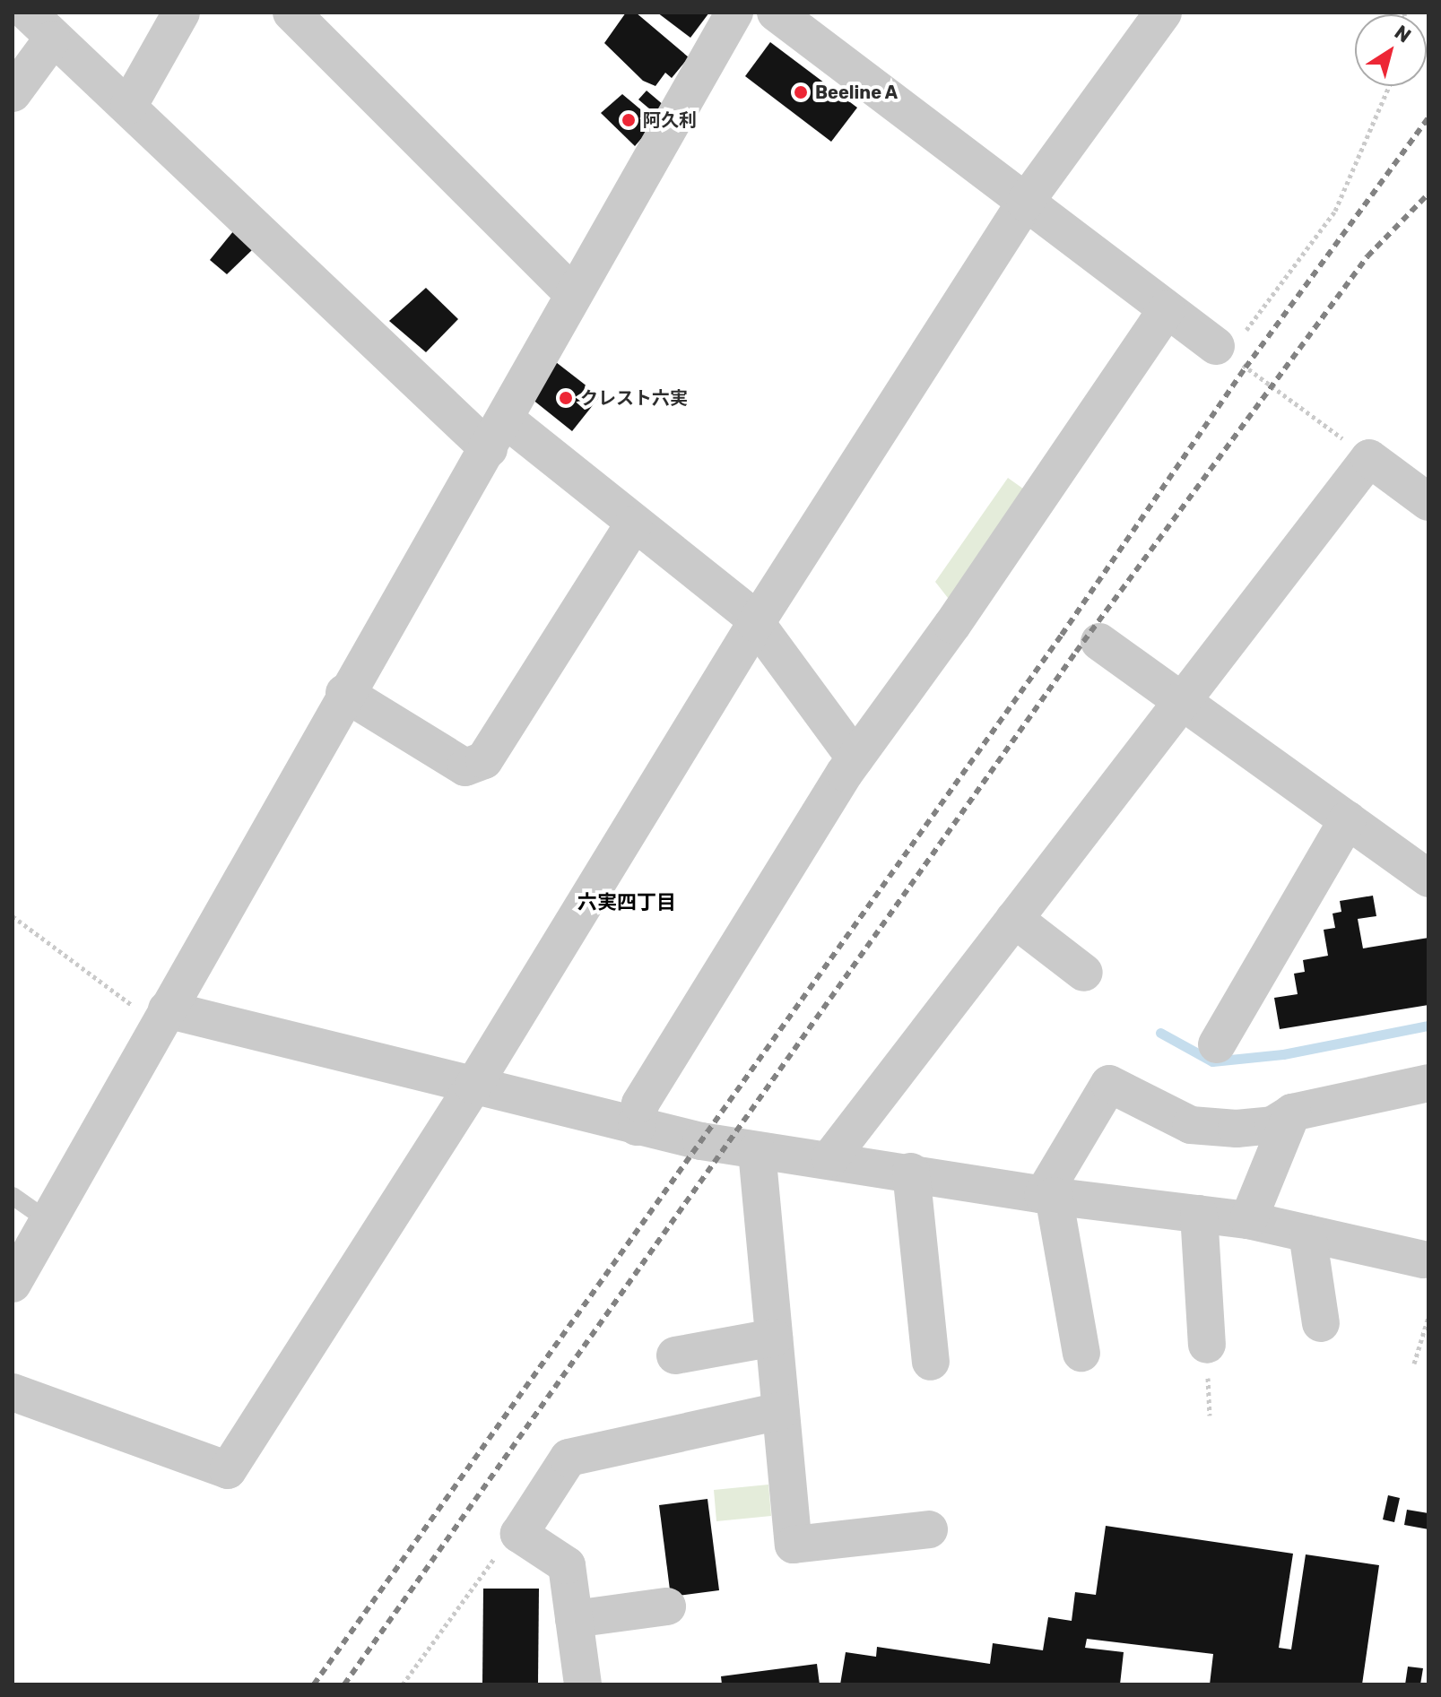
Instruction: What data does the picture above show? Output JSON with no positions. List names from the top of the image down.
{
  "districts": ["六実四丁目"],
  "places": ["Beeline A", "阿久利", "クレスト六実"],
  "north": "top right"
}
